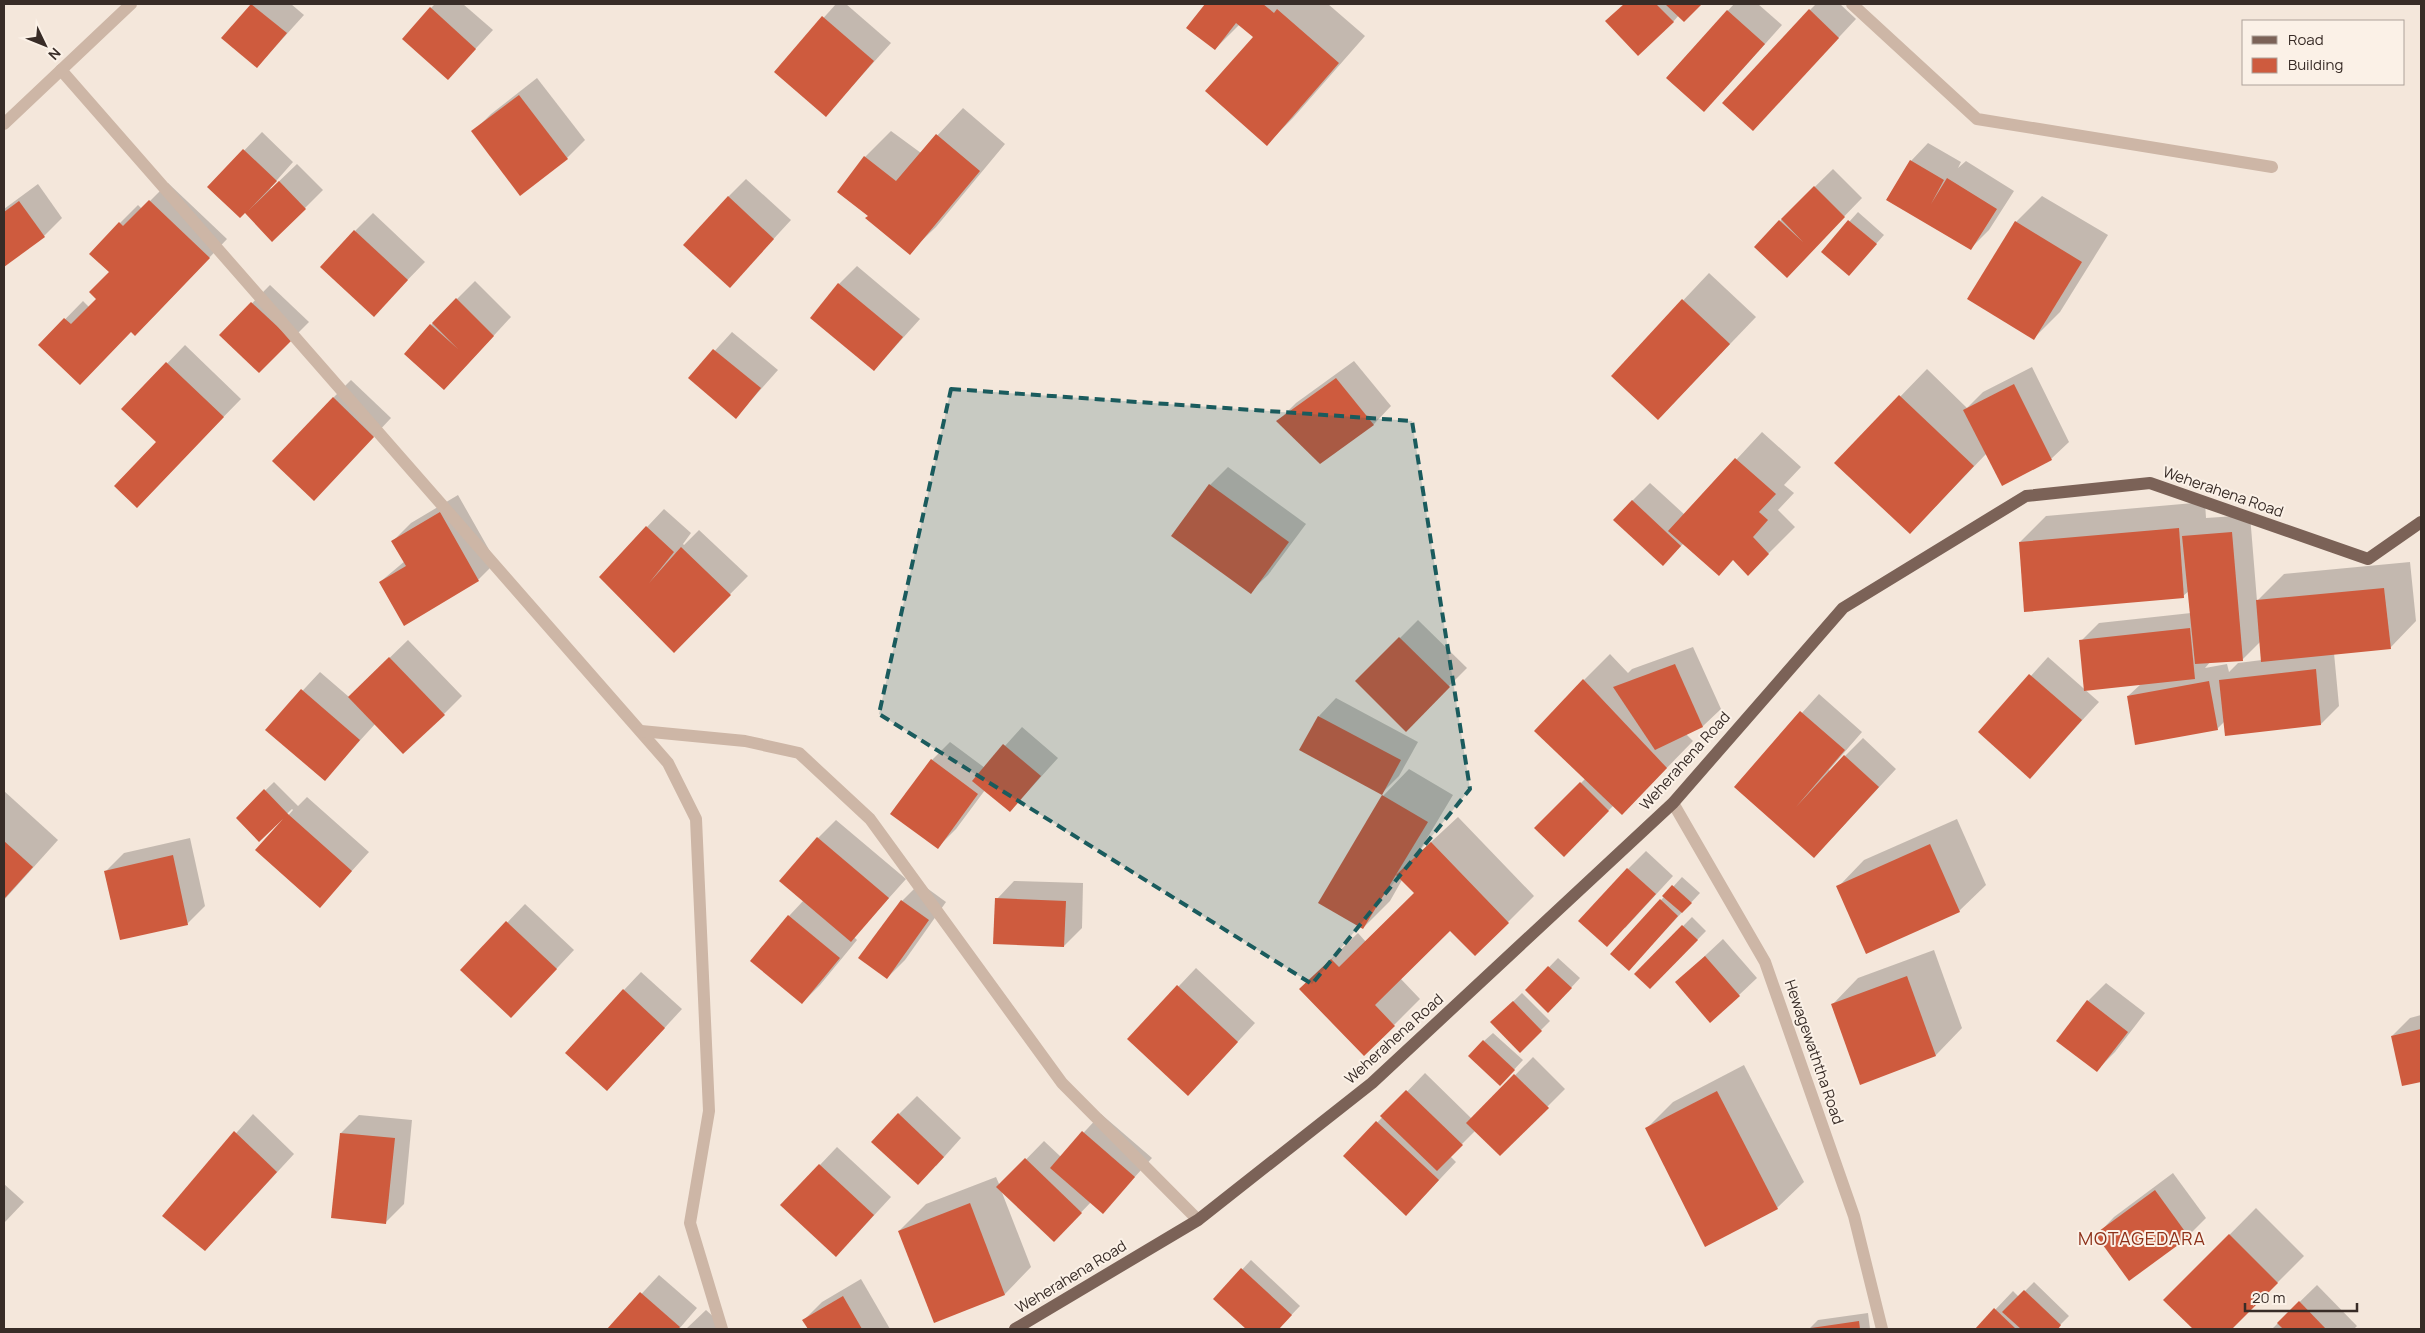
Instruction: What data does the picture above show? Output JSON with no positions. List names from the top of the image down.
{
  "streets": {
    "main road": ["Weherahena Road"],
    "street": ["Hewagewaththa Road"]
  },
  "crossings": [
    ["Weherahena Road", "Hewagewaththa Road"]
  ],
  "districts": ["MOTAGEDARA"],
  "legend": ["Road", "Building"],
  "scale_bar": "20 m",
  "north": "bottom right"
}
